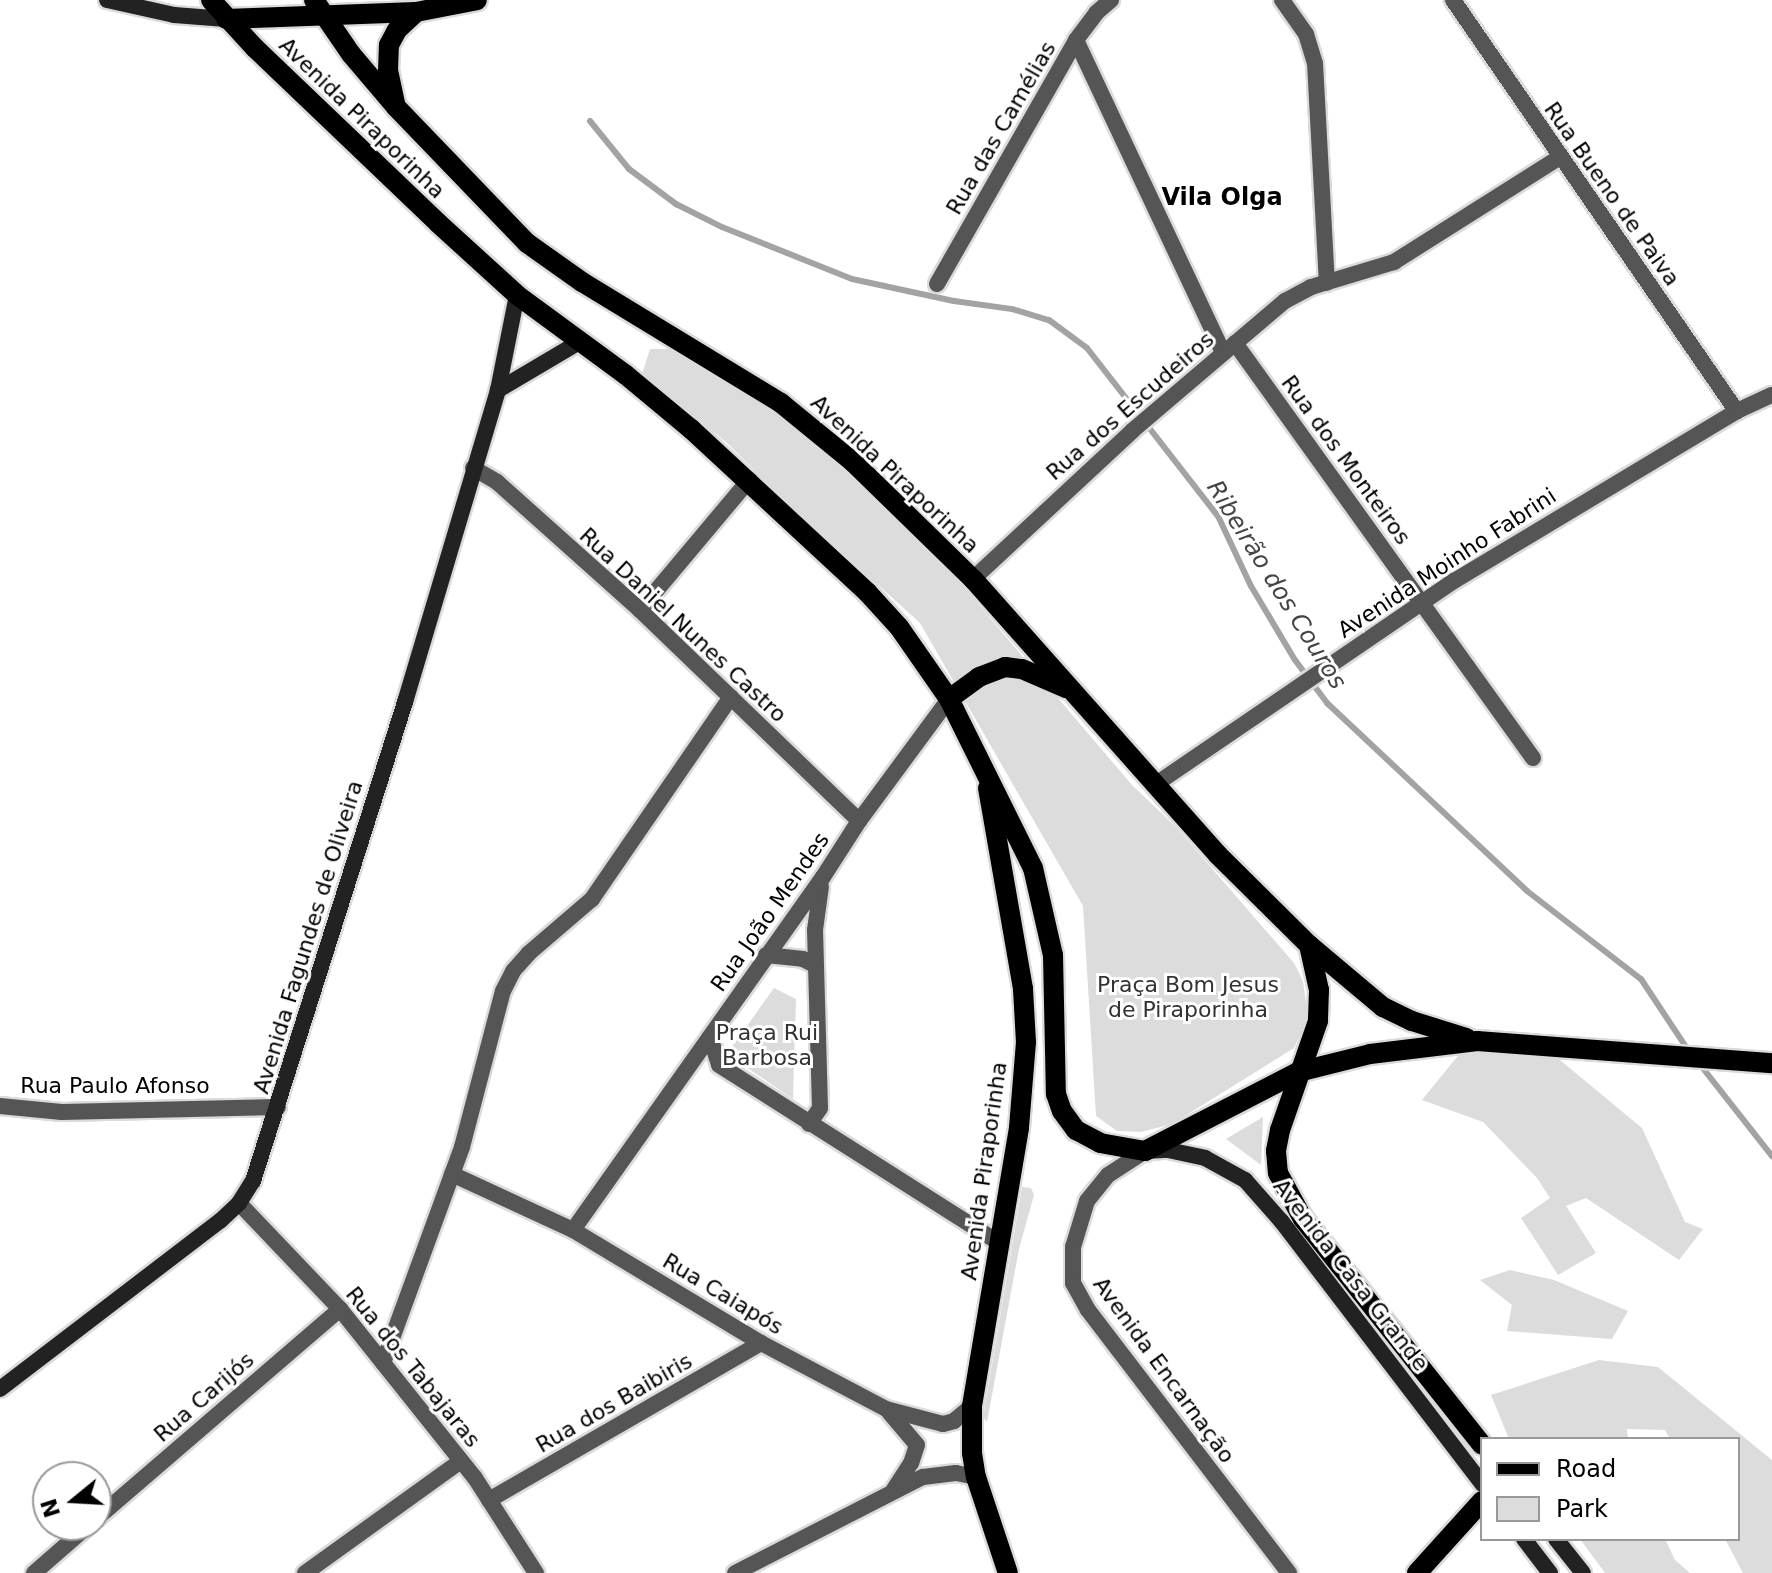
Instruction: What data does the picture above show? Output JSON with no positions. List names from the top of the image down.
{
  "streets": {
    "main road": ["Avenida Piraporinha", "Avenida Fagundes de Oliveira", "Avenida Casa Grande"],
    "street": [
      "Rua das Camélias",
      "Rua Bueno de Paiva",
      "Rua dos Escudeiros",
      "Rua dos Monteiros",
      "Avenida Moinho Fabrini",
      "Rua Daniel Nunes Castro",
      "Rua João Mendes",
      "Rua Paulo Afonso",
      "Rua Caiapós",
      "Rua dos Tabajaras",
      "Avenida Encarnação",
      "Rua Carijós",
      "Rua dos Baibiris"
    ]
  },
  "crossings": [
    ["Avenida Piraporinha", "Rua dos Escudeiros"],
    ["Avenida Piraporinha", "Avenida Moinho Fabrini"],
    ["Avenida Piraporinha", "Rua João Mendes"],
    ["Avenida Piraporinha", "Avenida Fagundes de Oliveira"],
    ["Avenida Piraporinha", "Avenida Casa Grande"],
    ["Avenida Piraporinha", "Rua Caiapós"],
    ["Avenida Piraporinha", "Avenida Encarnação"],
    ["Rua das Camélias", "Rua dos Monteiros"],
    ["Rua Bueno de Paiva", "Rua dos Escudeiros"],
    ["Rua Bueno de Paiva", "Avenida Moinho Fabrini"],
    ["Rua dos Escudeiros", "Rua dos Monteiros"],
    ["Rua dos Monteiros", "Avenida Moinho Fabrini"],
    ["Rua Daniel Nunes Castro", "Rua João Mendes"],
    ["Rua Daniel Nunes Castro", "Avenida Fagundes de Oliveira"],
    ["Rua João Mendes", "Rua Caiapós"],
    ["Avenida Fagundes de Oliveira", "Rua Paulo Afonso"],
    ["Avenida Fagundes de Oliveira", "Rua dos Tabajaras"],
    ["Avenida Casa Grande", "Avenida Encarnação"],
    ["Rua Caiapós", "Rua dos Baibiris"],
    ["Rua dos Tabajaras", "Rua Carijós"],
    ["Rua dos Tabajaras", "Rua dos Baibiris"]
  ],
  "districts": ["Vila Olga"],
  "water": ["Ribeirão dos Couros"],
  "parks": ["Praça Bom Jesus de Piraporinha", "Praça Rui Barbosa"],
  "legend": ["Road", "Park"],
  "north": "left"
}
